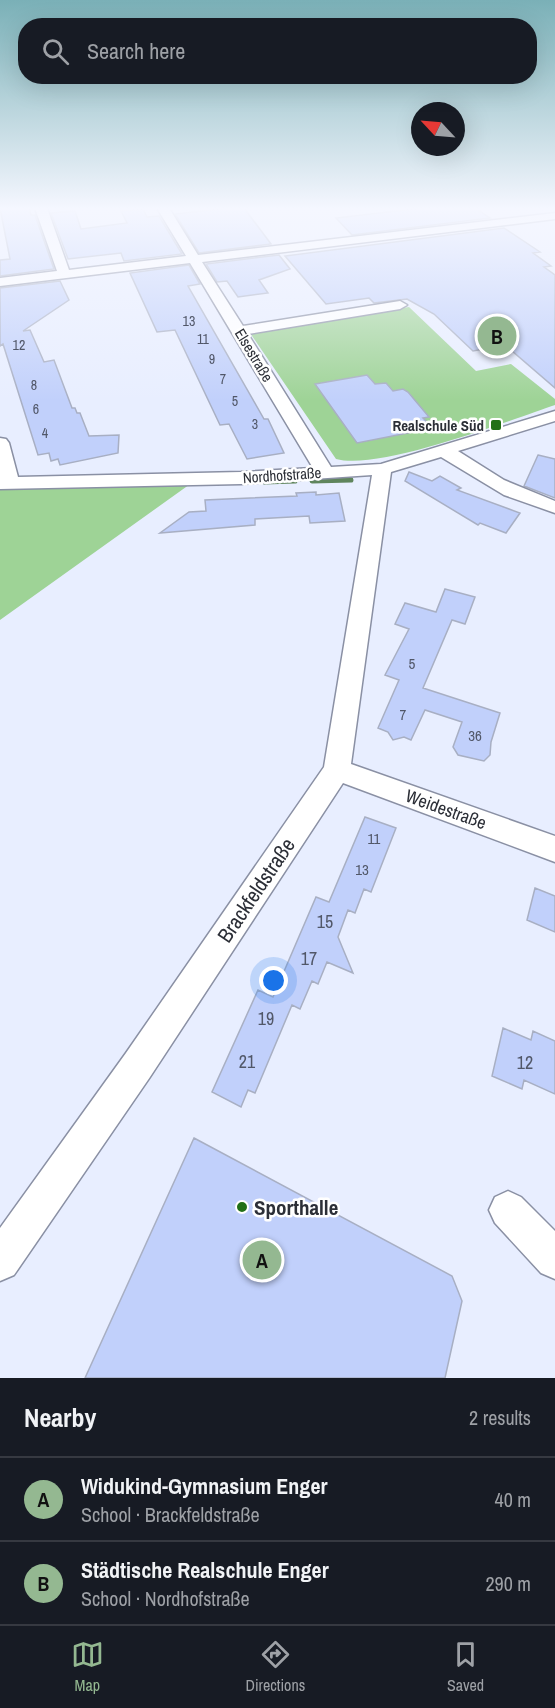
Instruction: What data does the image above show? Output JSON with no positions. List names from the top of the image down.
{
  "streets": {
    "street": [
      "Elsestraße",
      "Nordhofstraße",
      "Weidestraße",
      "Brackfeldstraße"
    ]
  },
  "crossings": [
    ["Elsestraße", "Nordhofstraße"],
    ["Nordhofstraße", "Brackfeldstraße"],
    ["Weidestraße", "Brackfeldstraße"]
  ],
  "places": {
    "transit": ["Realschule Süd"],
    "other": ["Sporthalle"]
  },
  "house_numbers": [
    "13",
    "11",
    "12",
    "9",
    "7",
    "8",
    "5",
    "6",
    "3",
    "4",
    "5",
    "7",
    "36",
    "11",
    "13",
    "15",
    "17",
    "19",
    "21",
    "12"
  ],
  "north": "top left",
  "page": {
    "search": "Search here",
    "pins": ["B", "A"],
    "heading": ["Nearby", "2 results"],
    "list": [
      {
        "mark": "A",
        "name": "Widukind-Gymnasium Enger",
        "note": "School · Brackfeldstraße",
        "value": "40 m"
      },
      {
        "mark": "B",
        "name": "Städtische Realschule Enger",
        "note": "School · Nordhofstraße",
        "value": "290 m"
      }
    ],
    "nav": ["Map", "Directions", "Saved"]
  }
}
